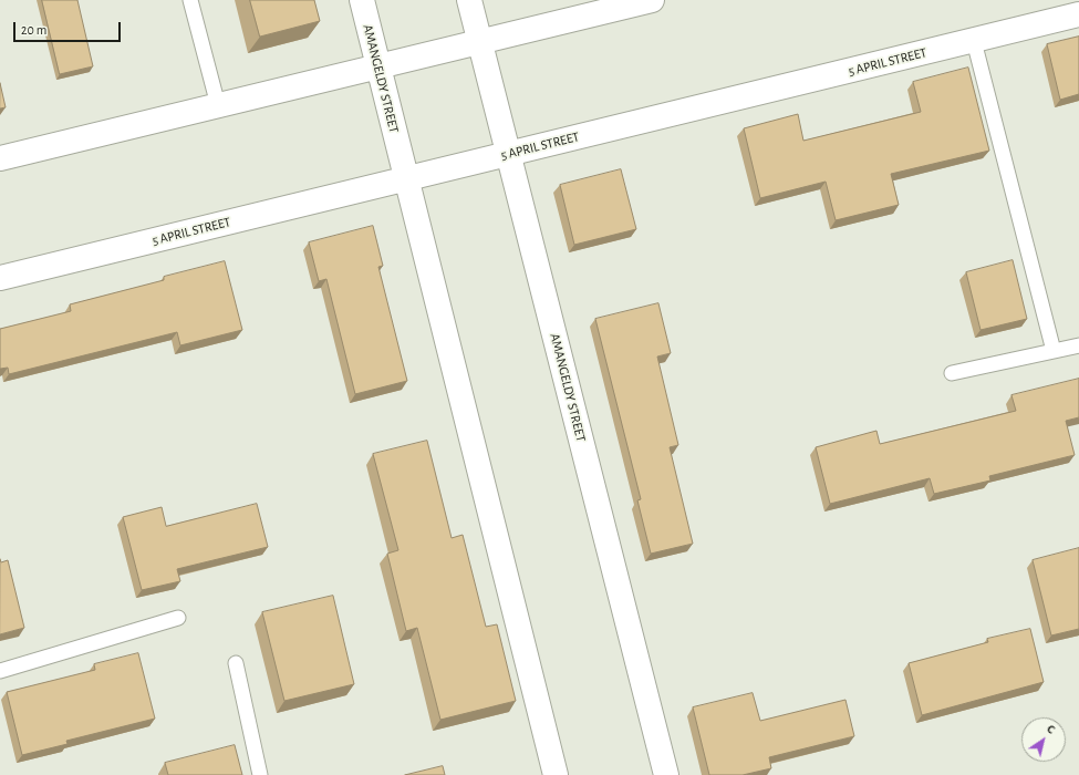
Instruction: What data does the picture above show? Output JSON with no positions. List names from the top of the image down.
{
  "streets": {
    "street": ["5 APRIL STREET", "AMANGELDY STREET"]
  },
  "crossings": [
    ["5 APRIL STREET", "AMANGELDY STREET"]
  ],
  "scale_bar": "20 m",
  "north": "top right"
}
